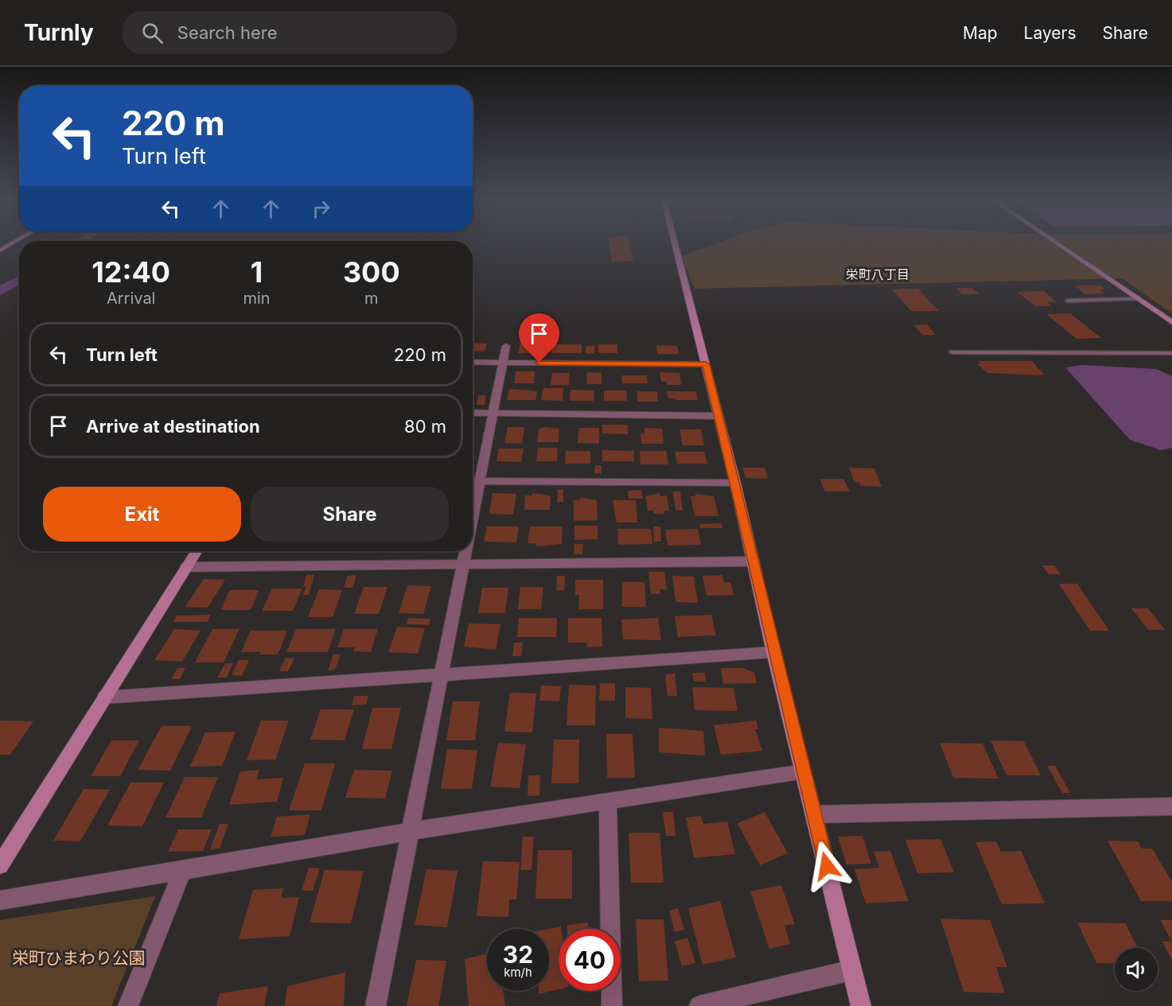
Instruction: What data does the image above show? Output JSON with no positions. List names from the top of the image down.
{
  "districts": ["栄町八丁目"],
  "parks": ["栄町ひまわり公園"],
  "page": {
    "header": "Turnly",
    "search": "Search here",
    "nav": ["Map", "Layers", "Share"],
    "turn": ["220 m", "Turn left"],
    "eta": [
      "12:40",
      "Arrival",
      "1",
      "min",
      "300",
      "m"
    ],
    "list": [
      {
        "name": "Turn left",
        "value": "220 m"
      },
      {
        "name": "Arrive at destination",
        "value": "80 m"
      }
    ],
    "buttons": ["Exit", "Share"],
    "speed": "32 km/h",
    "limit": "40"
  }
}
